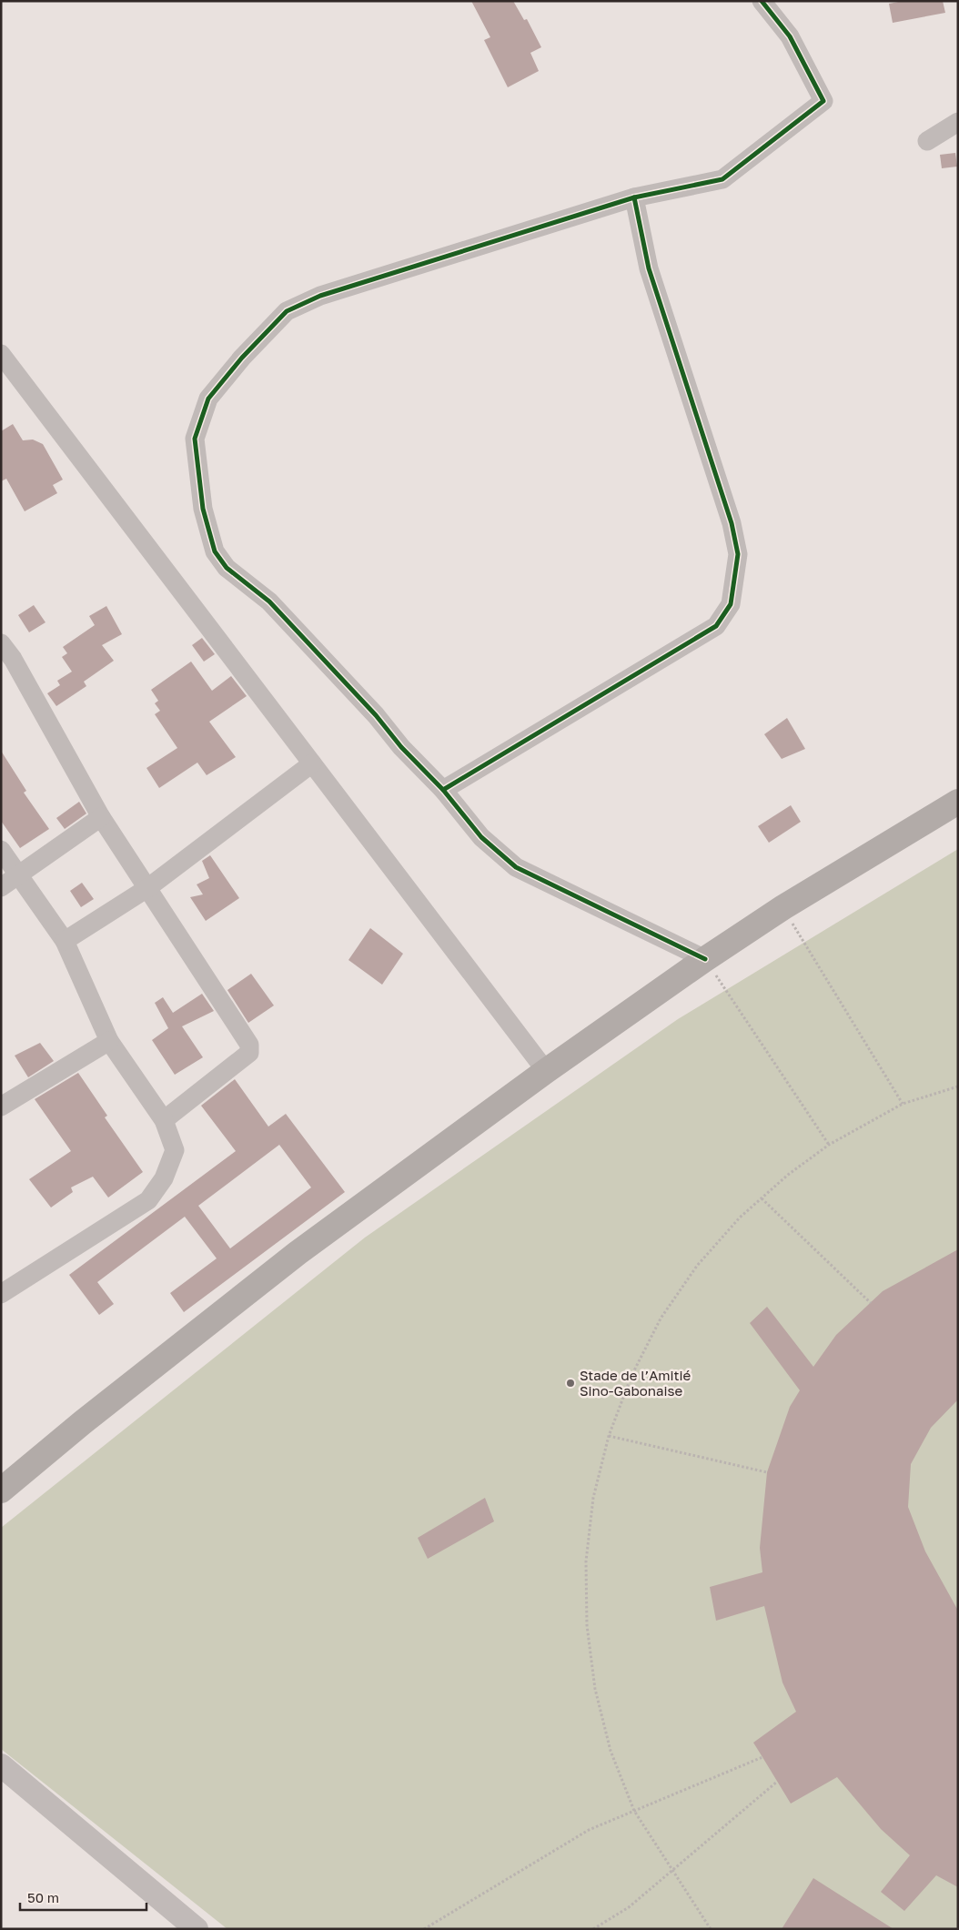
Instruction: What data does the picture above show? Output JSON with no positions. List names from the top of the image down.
{
  "places": ["Stade de l’Amitié Sino-Gabonaise"],
  "scale_bar": "50 m"
}
